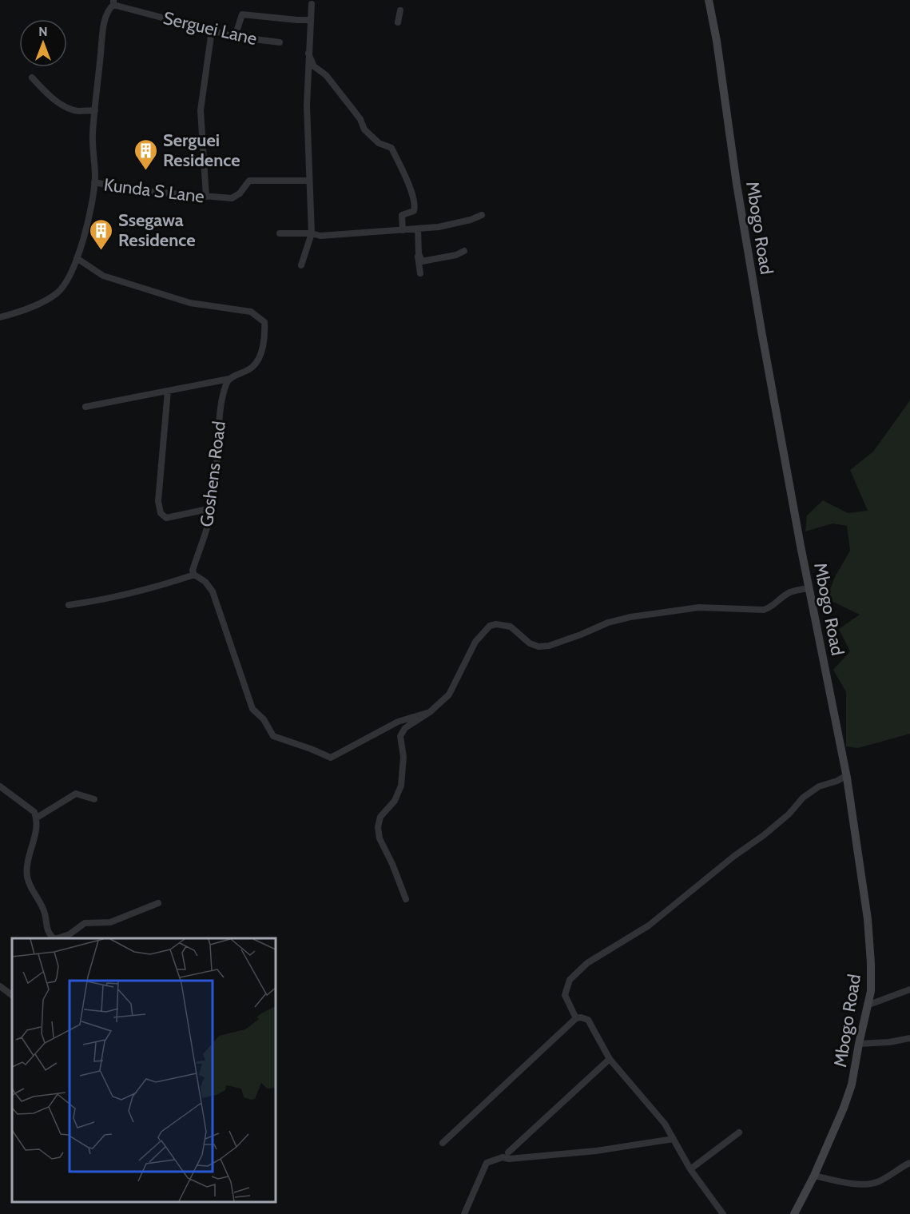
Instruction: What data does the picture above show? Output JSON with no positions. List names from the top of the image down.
{
  "streets": {
    "main road": ["Mbogo Road"],
    "street": ["Serguei Lane", "Kunda S Lane", "Goshens Road"]
  },
  "places": {
    "building": ["Serguei Residence", "Ssegawa Residence"]
  },
  "north": "top"
}
